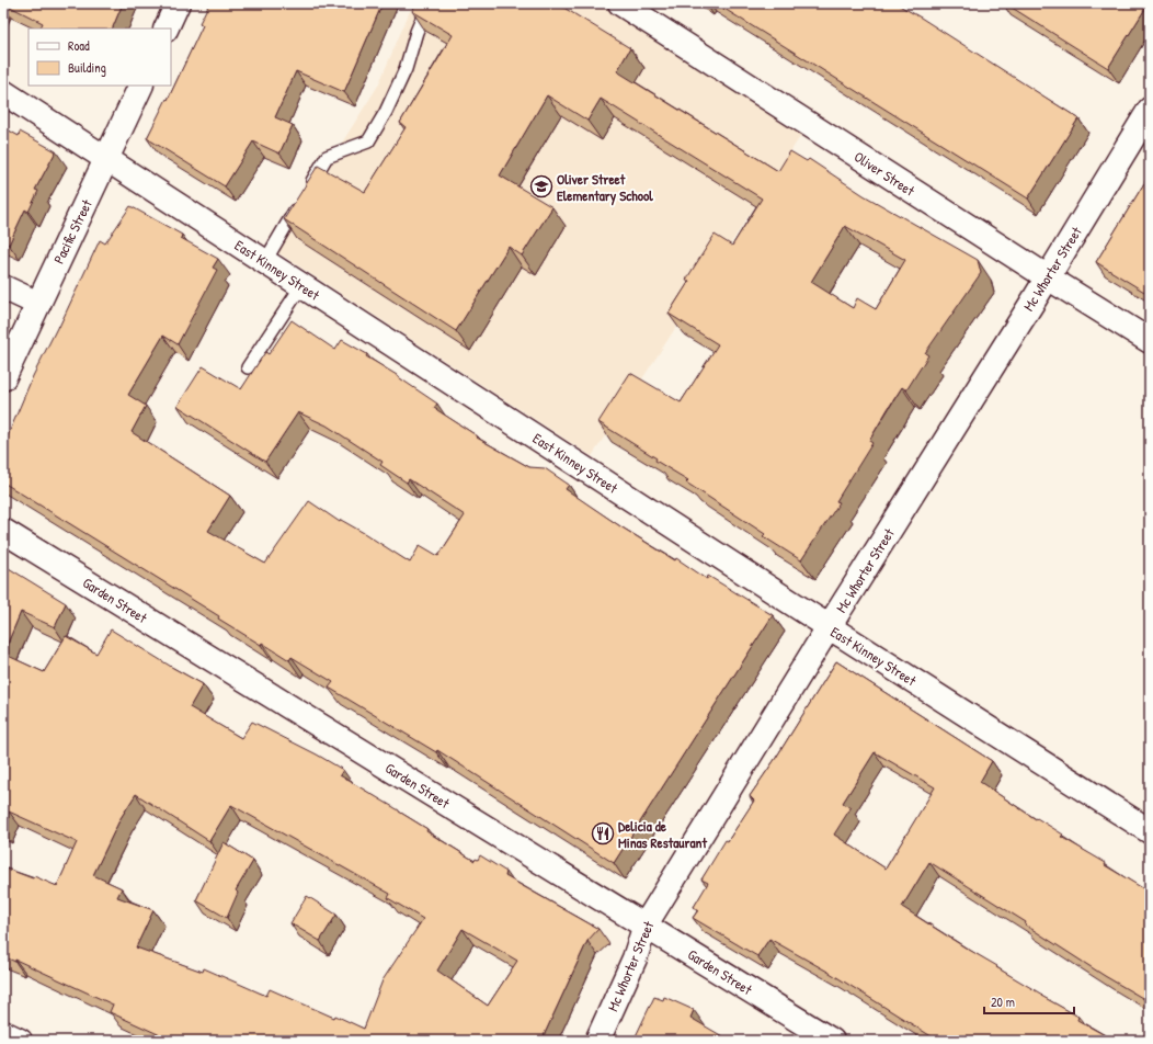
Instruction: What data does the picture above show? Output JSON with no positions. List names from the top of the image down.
{
  "streets": {
    "street": [
      "Oliver Street",
      "Pacific Street",
      "Mc Whorter Street",
      "East Kinney Street",
      "Garden Street"
    ]
  },
  "crossings": [
    ["Oliver Street", "Mc Whorter Street"],
    ["Pacific Street", "East Kinney Street"],
    ["Mc Whorter Street", "East Kinney Street"],
    ["Mc Whorter Street", "Garden Street"]
  ],
  "places": {
    "school or university": ["Oliver Street Elementary School"],
    "restaurant": ["Delicia de Minas Restaurant"]
  },
  "legend": ["Road", "Building"],
  "scale_bar": "20 m"
}
